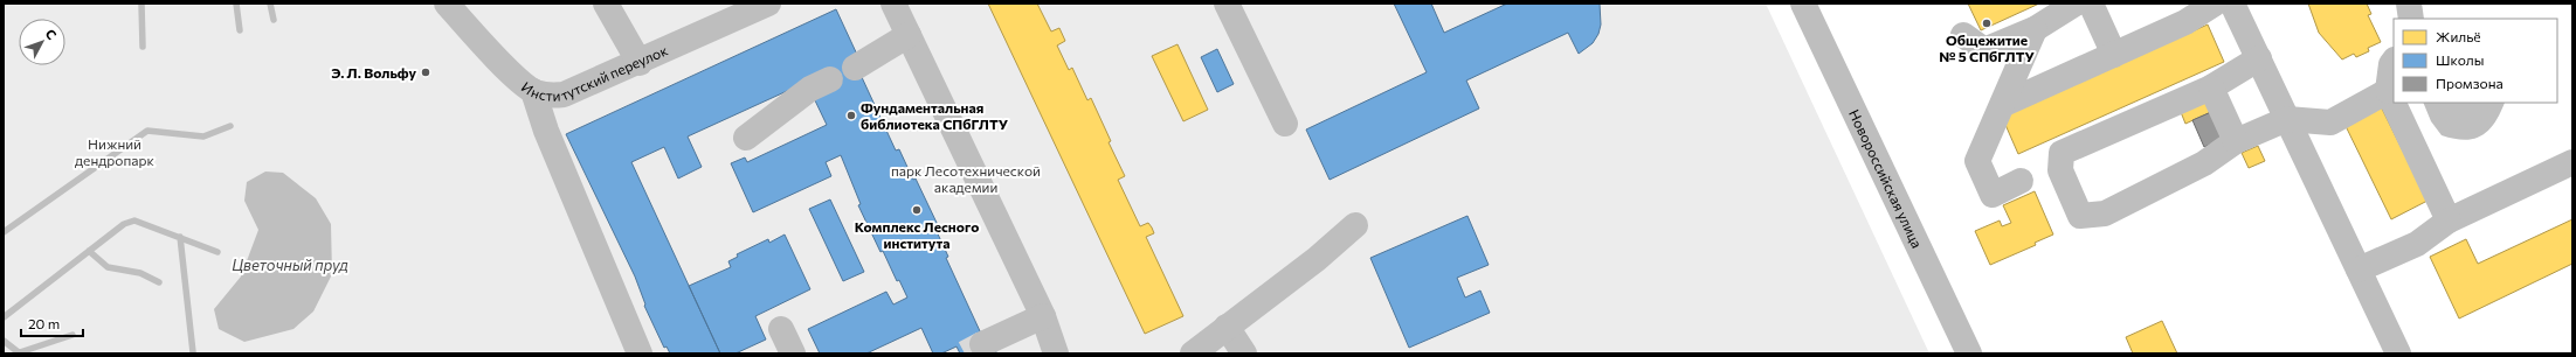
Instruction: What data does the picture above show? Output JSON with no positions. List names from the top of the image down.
{
  "streets": {
    "main road": ["Институтский переулок", "Новороссийская улица"]
  },
  "water": ["Цветочный пруд"],
  "parks": ["Нижний дендропарк", "парк Лесотехнической академии"],
  "places": [
    "Общежитие № 5 СПбГЛТУ",
    "Э. Л. Вольфу",
    "Фундаментальная библиотека СПбГЛТУ",
    "Комплекс Лесного института"
  ],
  "legend": ["Жильё", "Школы", "Промзона"],
  "scale_bar": "20 m",
  "north": "top right"
}
